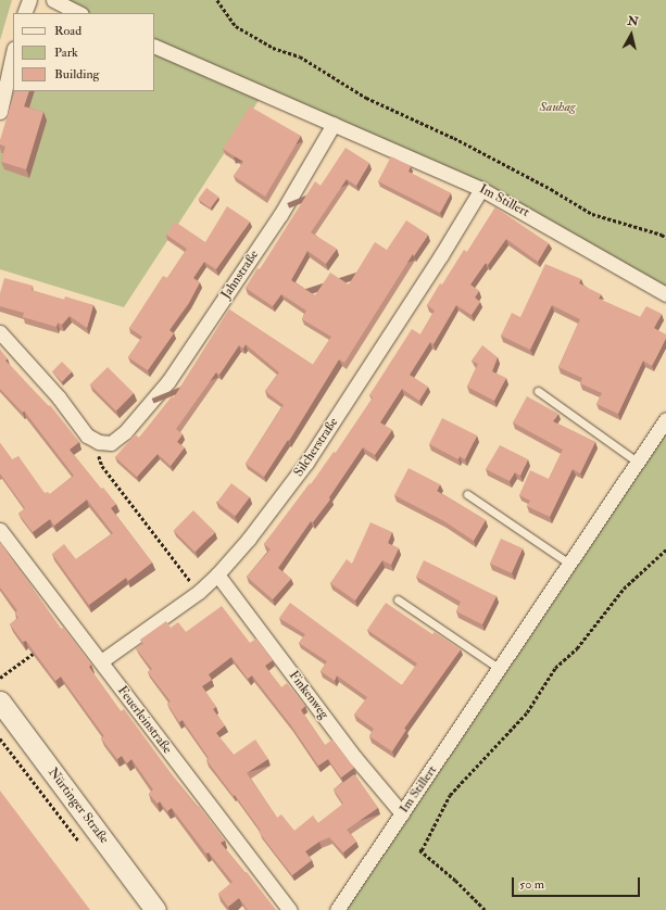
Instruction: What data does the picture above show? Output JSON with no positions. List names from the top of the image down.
{
  "streets": {
    "main road": ["Nürtinger Straße"],
    "street": [
      "Im Stillert",
      "Jahnstraße",
      "Silcherstraße",
      "Finkenweg",
      "Feuerleinstraße"
    ]
  },
  "crossings": [
    ["Im Stillert", "Jahnstraße"],
    ["Im Stillert", "Silcherstraße"],
    ["Im Stillert", "Finkenweg"],
    ["Silcherstraße", "Finkenweg"],
    ["Silcherstraße", "Feuerleinstraße"]
  ],
  "parks": ["Sauhag"],
  "legend": ["Road", "Park", "Building"],
  "scale_bar": "50 m",
  "north": "top"
}
